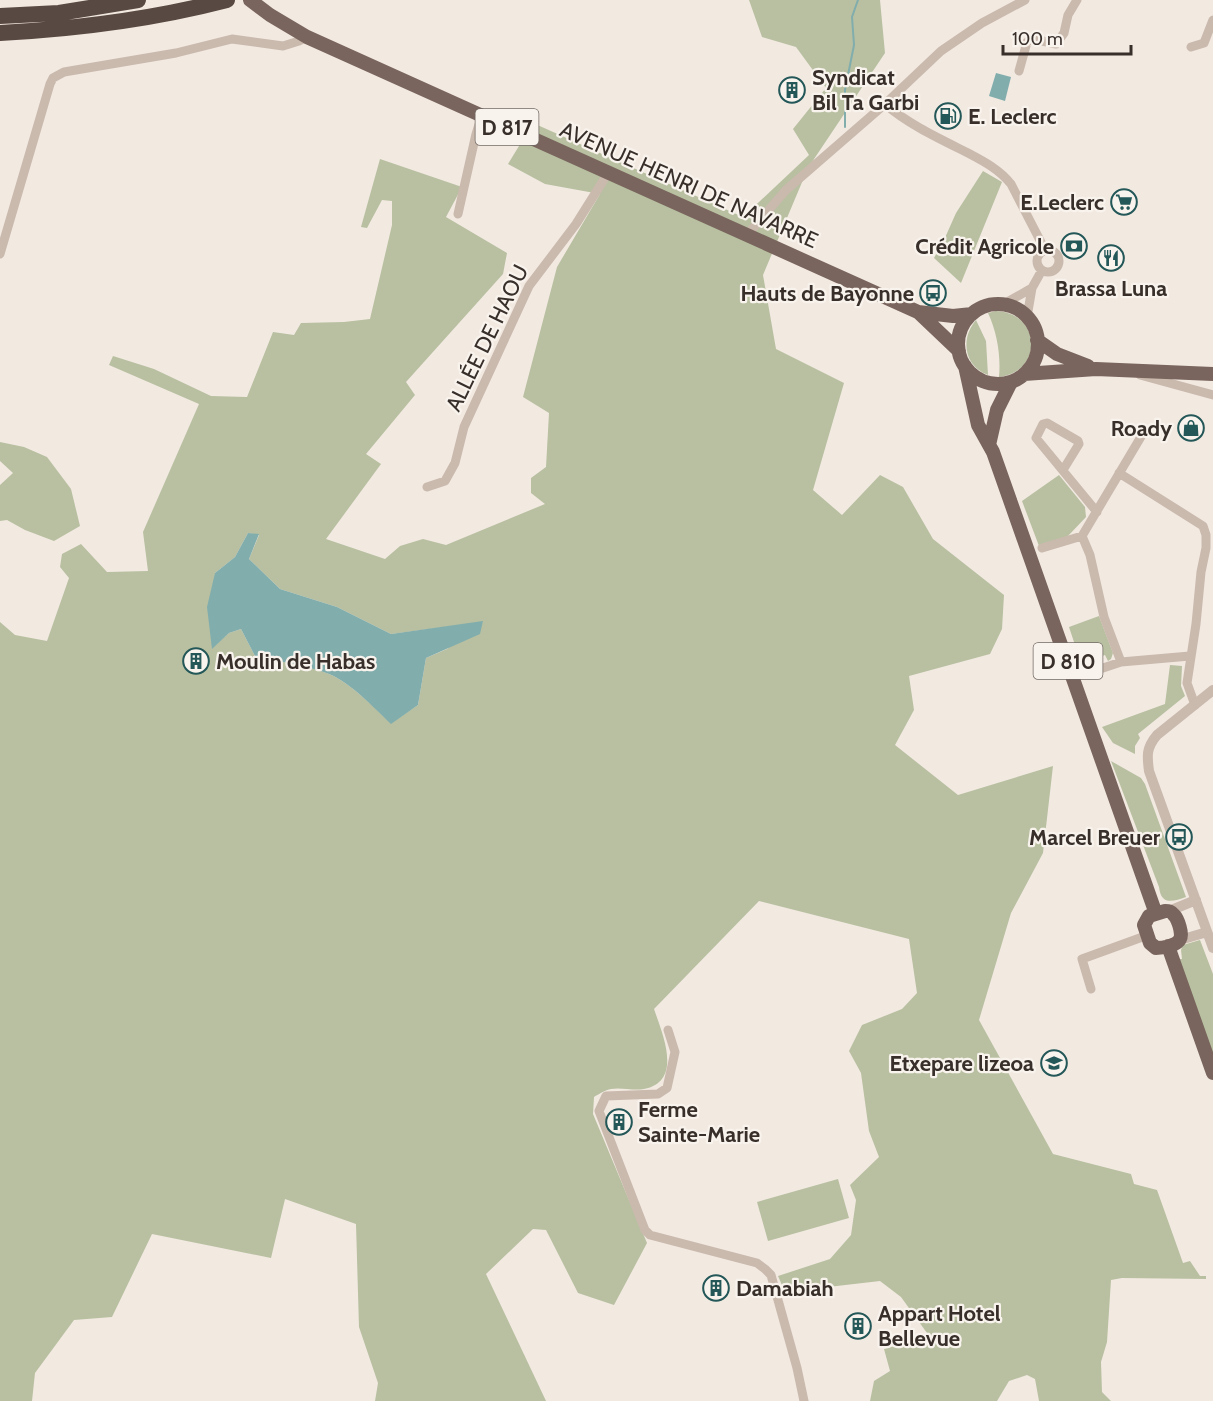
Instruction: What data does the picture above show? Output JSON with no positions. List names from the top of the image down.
{
  "streets": {
    "main road": ["D 817", "AVENUE HENRI DE NAVARRE", "D 810"],
    "street": ["ALLÉE DE HAOU"]
  },
  "crossings": [
    ["AVENUE HENRI DE NAVARRE", "ALLÉE DE HAOU"],
    ["AVENUE HENRI DE NAVARRE", "D 810"]
  ],
  "places": {
    "building": [
      "Syndicat Bil Ta Garbi",
      "Moulin de Habas",
      "Ferme Sainte-Marie",
      "Damabiah",
      "Appart Hotel Bellevue"
    ],
    "fuel station": ["E. Leclerc"],
    "supermarket": ["E.Leclerc"],
    "bank": ["Crédit Agricole"],
    "restaurant": ["Brassa Luna"],
    "bus stop": ["Hauts de Bayonne", "Marcel Breuer"],
    "shop": ["Roady"],
    "school or university": ["Etxepare lizeoa"]
  },
  "scale_bar": "100 m"
}
